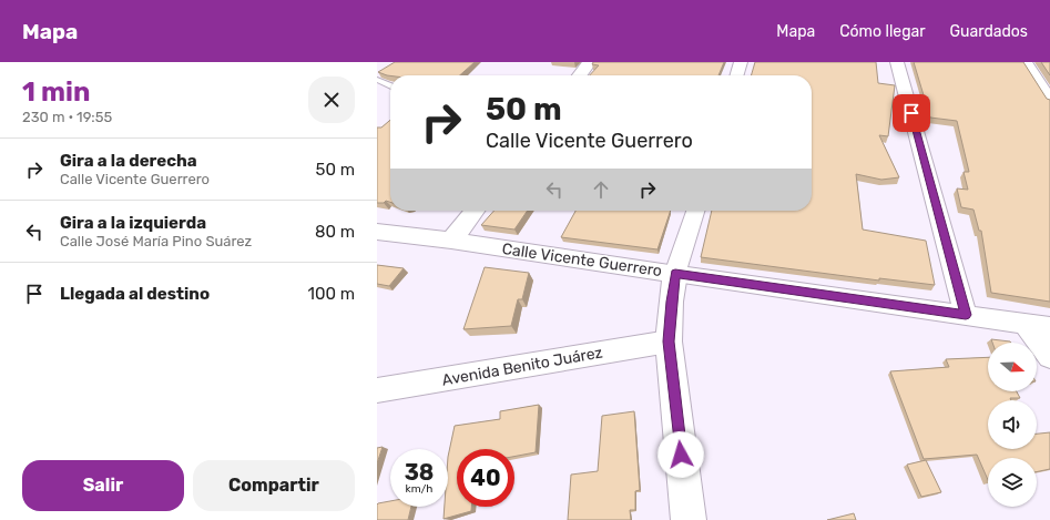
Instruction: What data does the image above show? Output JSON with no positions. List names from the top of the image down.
{
  "streets": {
    "street": ["Calle Vicente Guerrero", "Avenida Benito Juárez"]
  },
  "north": "right",
  "page": {
    "header": "Mapa",
    "nav": ["Mapa", "Cómo llegar", "Guardados"],
    "heading": ["1 min", "230 m · 19:55"],
    "turn": ["50 m", "Calle Vicente Guerrero"],
    "list": [
      {
        "name": "Gira a la derecha",
        "note": "Calle Vicente Guerrero",
        "value": "50 m"
      },
      {
        "name": "Gira a la izquierda",
        "note": "Calle José María Pino Suárez",
        "value": "80 m"
      },
      {
        "name": "Llegada al destino",
        "value": "100 m"
      }
    ],
    "speed": "38 km/h",
    "limit": "40",
    "buttons": ["Salir", "Compartir"]
  }
}
